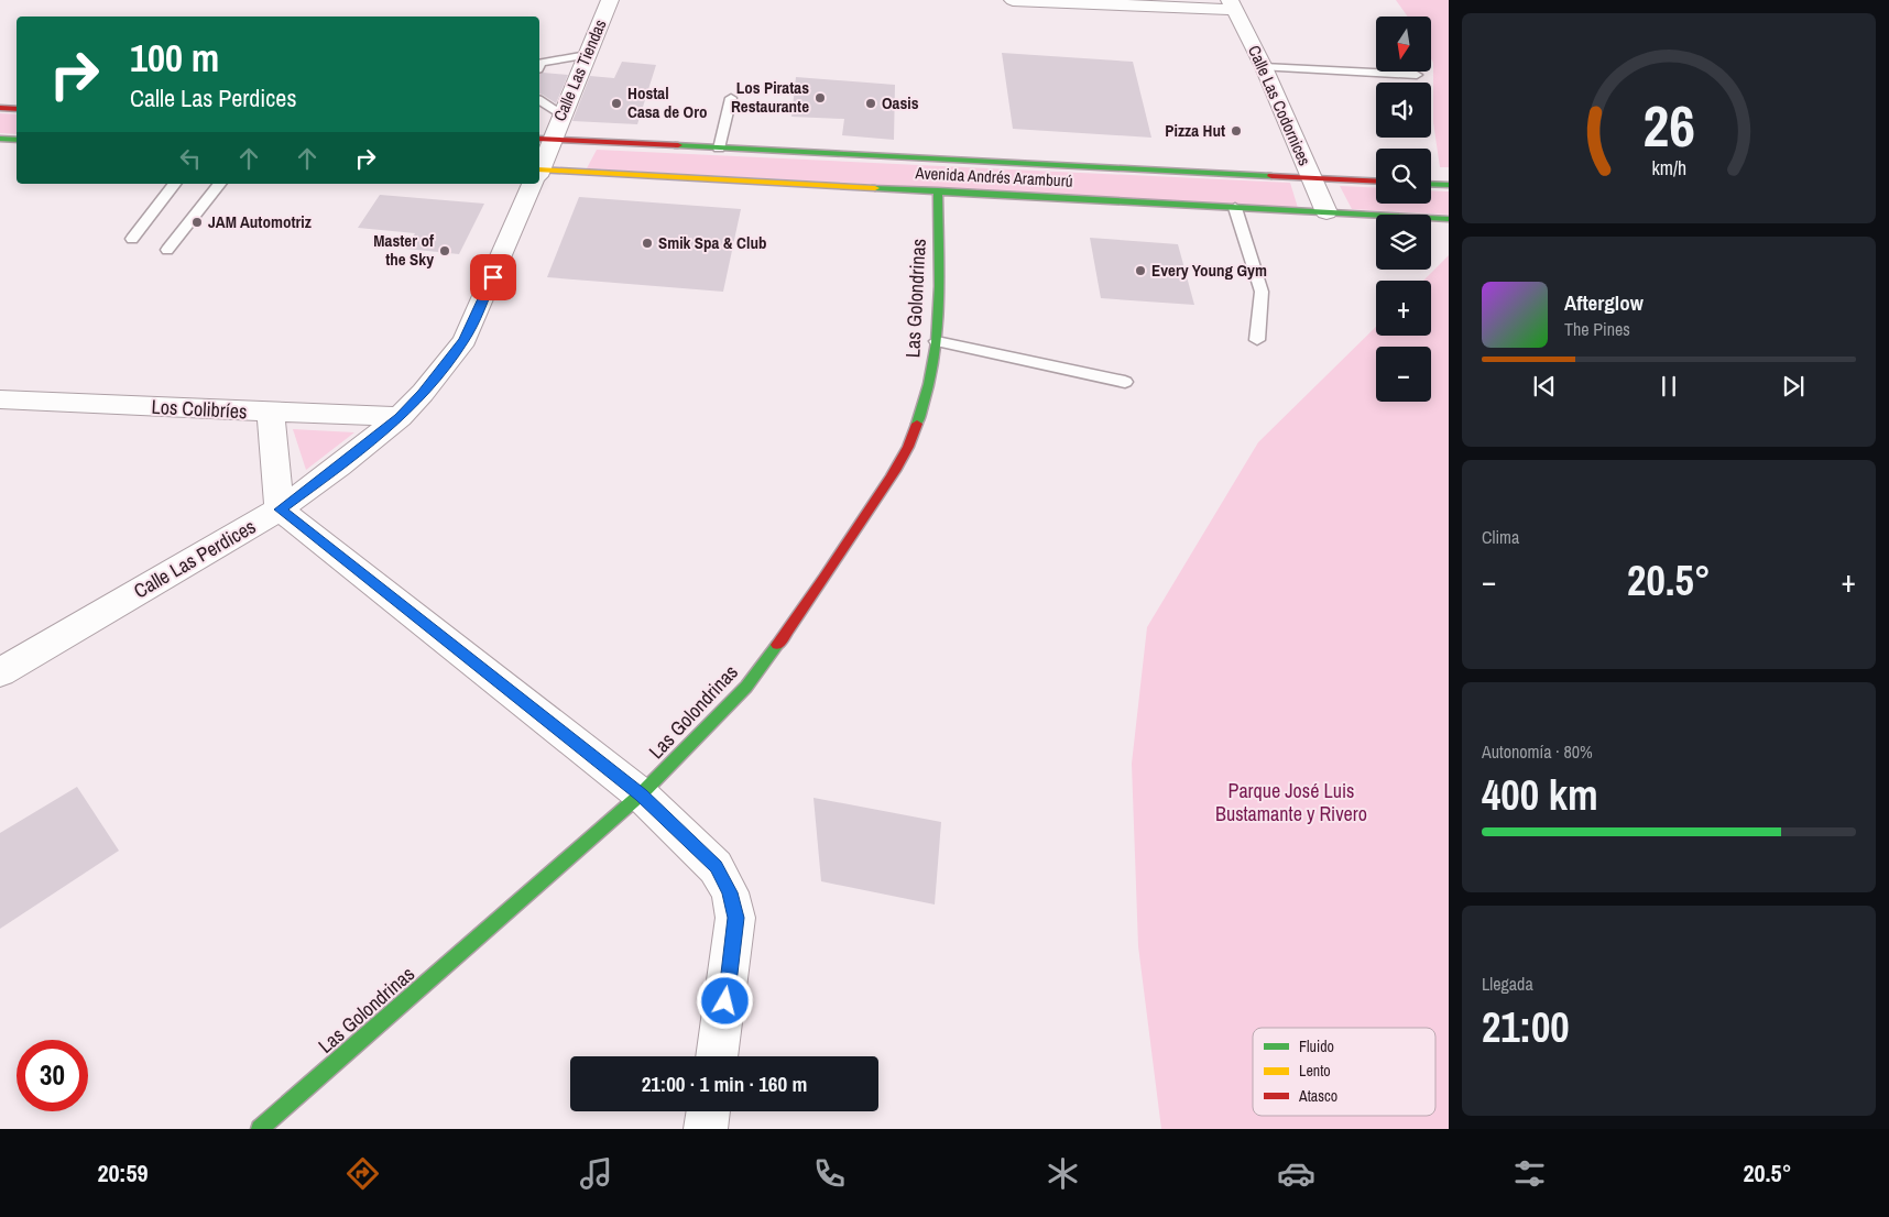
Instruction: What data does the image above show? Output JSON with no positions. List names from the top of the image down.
{
  "streets": {
    "main road": ["Avenida Andrés Aramburú", "Las Golondrinas"],
    "street": [
      "Calle Las Tiendas",
      "Calle Las Codornices",
      "Los Colibríes",
      "Calle Las Perdices"
    ]
  },
  "crossings": [
    ["Calle Las Tiendas", "Avenida Andrés Aramburú"],
    ["Calle Las Tiendas", "Calle Las Perdices"],
    ["Calle Las Codornices", "Avenida Andrés Aramburú"],
    ["Avenida Andrés Aramburú", "Las Golondrinas"],
    ["Avenida Andrés Aramburú", "Calle Las Perdices"],
    ["Los Colibríes", "Calle Las Perdices"]
  ],
  "parks": ["Parque José Luis Bustamante y Rivero"],
  "places": [
    "Los Piratas Restaurante",
    "Hostal Casa de Oro",
    "Oasis",
    "Pizza Hut",
    "JAM Automotriz",
    "Smik Spa & Club",
    "Master of the Sky",
    "Every Young Gym"
  ],
  "legend": ["Fluido", "Lento", "Atasco"],
  "north": "bottom",
  "page": {
    "map_buttons": ["+", "−"],
    "turn": ["100 m", "Calle Las Perdices"],
    "song": ["Afterglow", "The Pines"],
    "tile": [
      "Clima",
      ["Autonomía · 80%", "400 km"],
      ["Llegada", "21:00"]
    ],
    "heat": ["−", "20.5°", "+"],
    "limit": "30",
    "trip": "21:00 · 1 min · 160 m",
    "tabs": ["20:59", "20.5°"],
    "gauge": ["26", "km/h"]
  }
}
